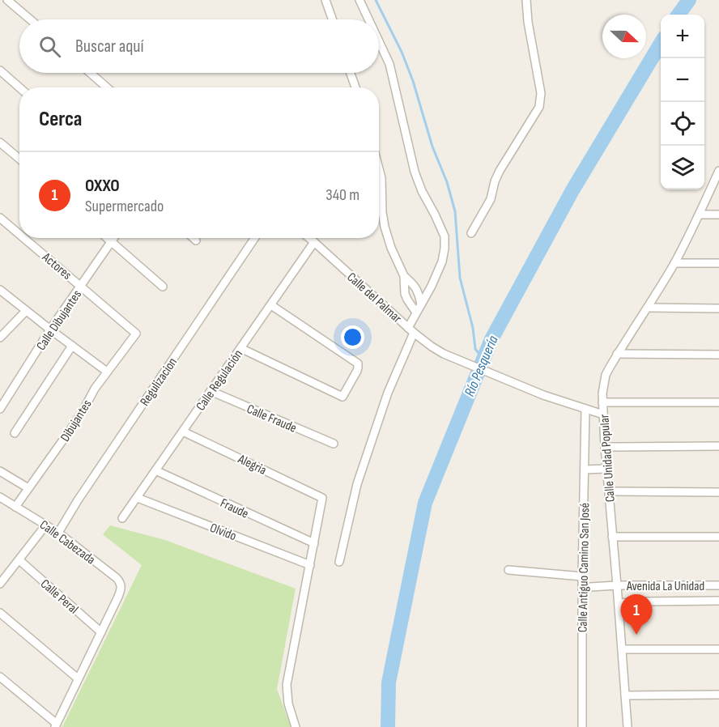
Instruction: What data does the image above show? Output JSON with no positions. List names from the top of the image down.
{
  "streets": {
    "street": [
      "Actores",
      "Calle del Palmar",
      "Calle Dibujantes",
      "Calle Regulación",
      "Regulizacion",
      "Calle Fraude",
      "Dibujantes",
      "Calle Unidad Popular",
      "Alegria",
      "Fraude",
      "Olvido",
      "Calle Cabezada",
      "Calle Antiguo Camino San José",
      "Avenida La Unidad",
      "Calle Peral"
    ]
  },
  "crossings": [
    ["Actores", "Calle Dibujantes"],
    ["Actores", "Dibujantes"],
    ["Calle del Palmar", "Calle Regulación"],
    ["Calle del Palmar", "Calle Unidad Popular"],
    ["Calle del Palmar", "Calle Antiguo Camino San José"],
    ["Calle Regulación", "Calle Fraude"],
    ["Calle Regulación", "Alegria"],
    ["Calle Regulación", "Fraude"],
    ["Calle Regulación", "Olvido"],
    ["Regulizacion", "Calle Cabezada"],
    ["Dibujantes", "Calle Cabezada"],
    ["Calle Unidad Popular", "Avenida La Unidad"],
    ["Alegria", "Fraude"],
    ["Calle Cabezada", "Calle Peral"],
    ["Calle Antiguo Camino San José", "Avenida La Unidad"]
  ],
  "water": ["Río Pesquería"],
  "north": "right",
  "page": {
    "map_buttons": ["+", "−"],
    "search": "Buscar aquí",
    "heading": "Cerca",
    "list": [
      {
        "mark": "1",
        "name": "OXXO",
        "note": "Supermercado",
        "value": "340 m"
      }
    ],
    "pins": "1"
  }
}
